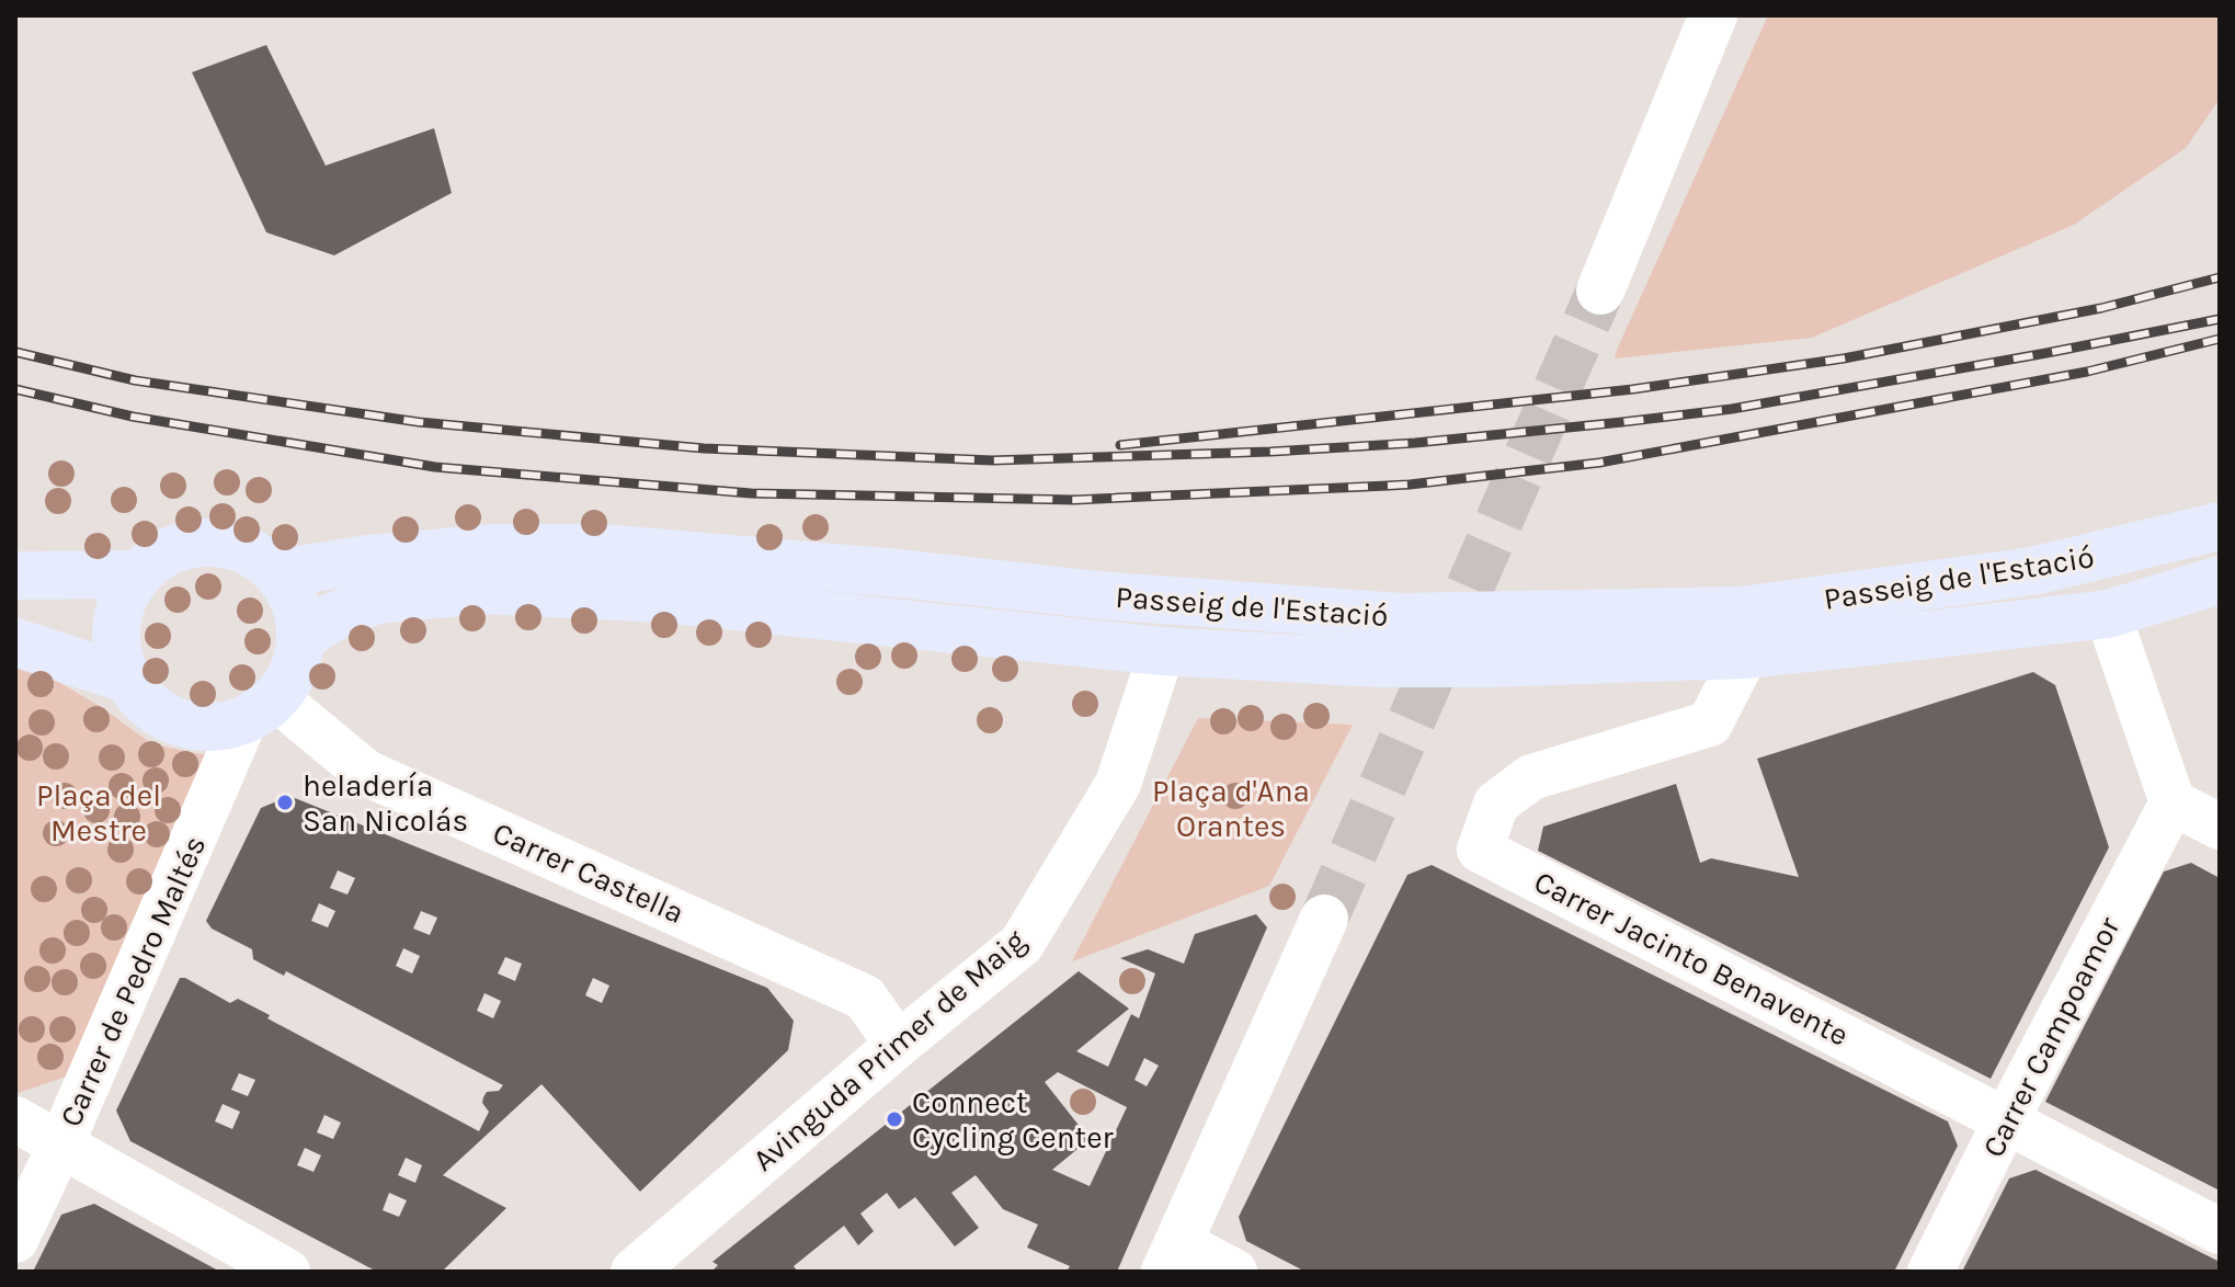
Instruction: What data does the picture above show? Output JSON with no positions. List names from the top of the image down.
{
  "streets": {
    "main road": ["Passeig de l'Estació"],
    "street": [
      "Carrer Castella",
      "Carrer Jacinto Benavente",
      "Carrer de Pedro Maltés",
      "Carrer Campoamor",
      "Avinguda Primer de Maig"
    ]
  },
  "crossings": [
    ["Passeig de l'Estació", "Carrer Castella"],
    ["Passeig de l'Estació", "Carrer Jacinto Benavente"],
    ["Passeig de l'Estació", "Carrer de Pedro Maltés"],
    ["Passeig de l'Estació", "Avinguda Primer de Maig"],
    ["Carrer Castella", "Carrer de Pedro Maltés"],
    ["Carrer Castella", "Avinguda Primer de Maig"],
    ["Carrer Jacinto Benavente", "Carrer Campoamor"]
  ],
  "parks": ["Plaça d'Ana Orantes", "Plaça del Mestre"],
  "places": ["heladería San Nicolás", "Connect Cycling Center"]
}
